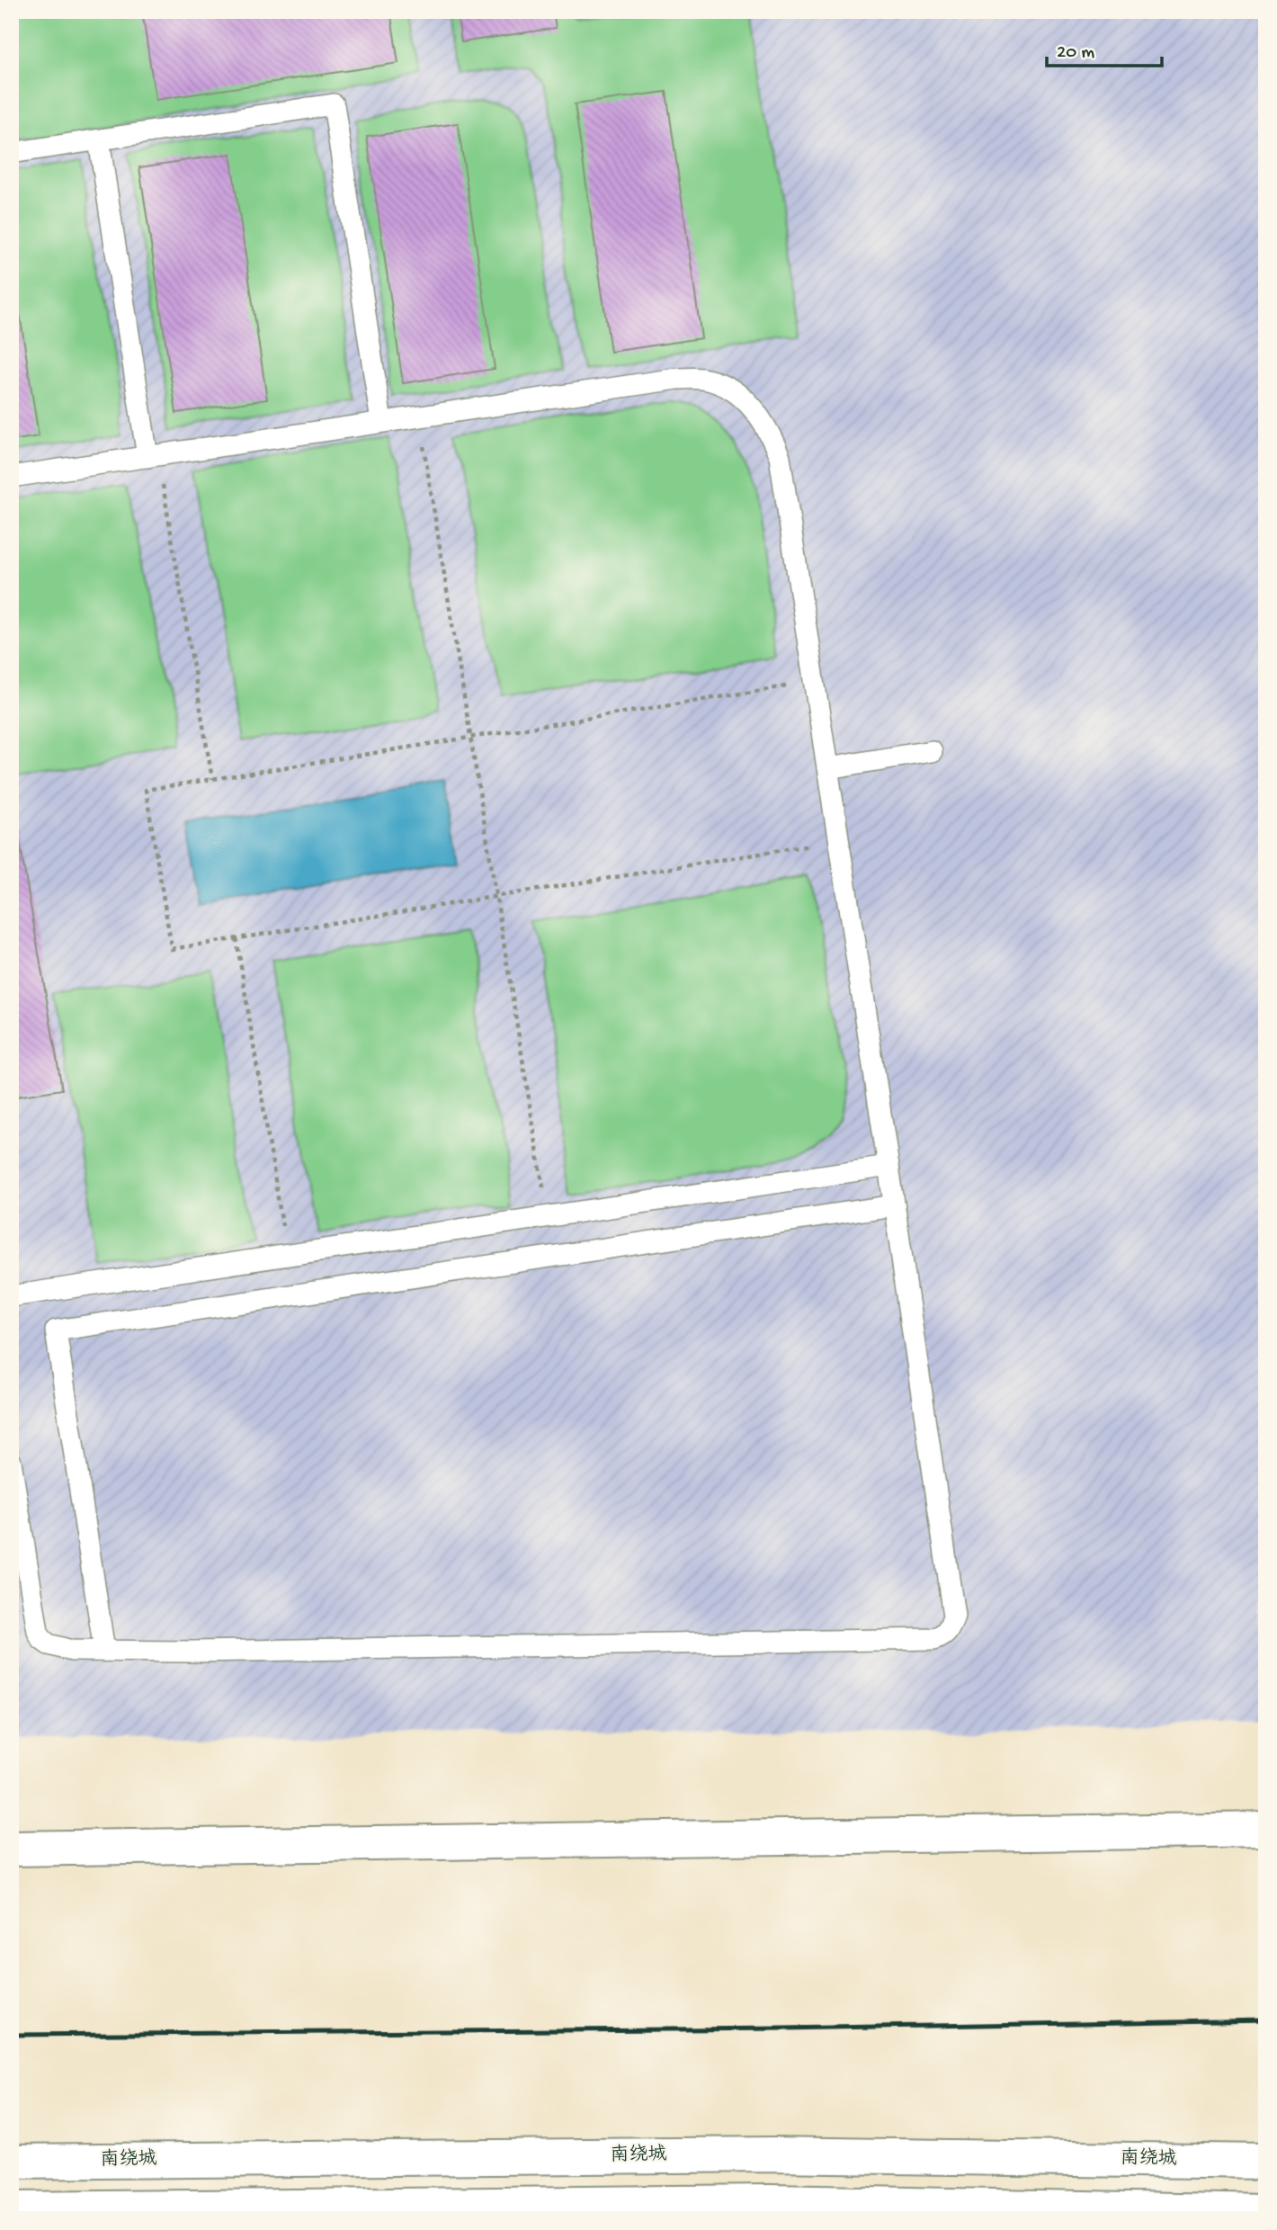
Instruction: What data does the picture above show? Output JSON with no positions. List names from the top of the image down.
{
  "streets": {
    "main road": ["南绕城"]
  },
  "scale_bar": "20 m"
}
